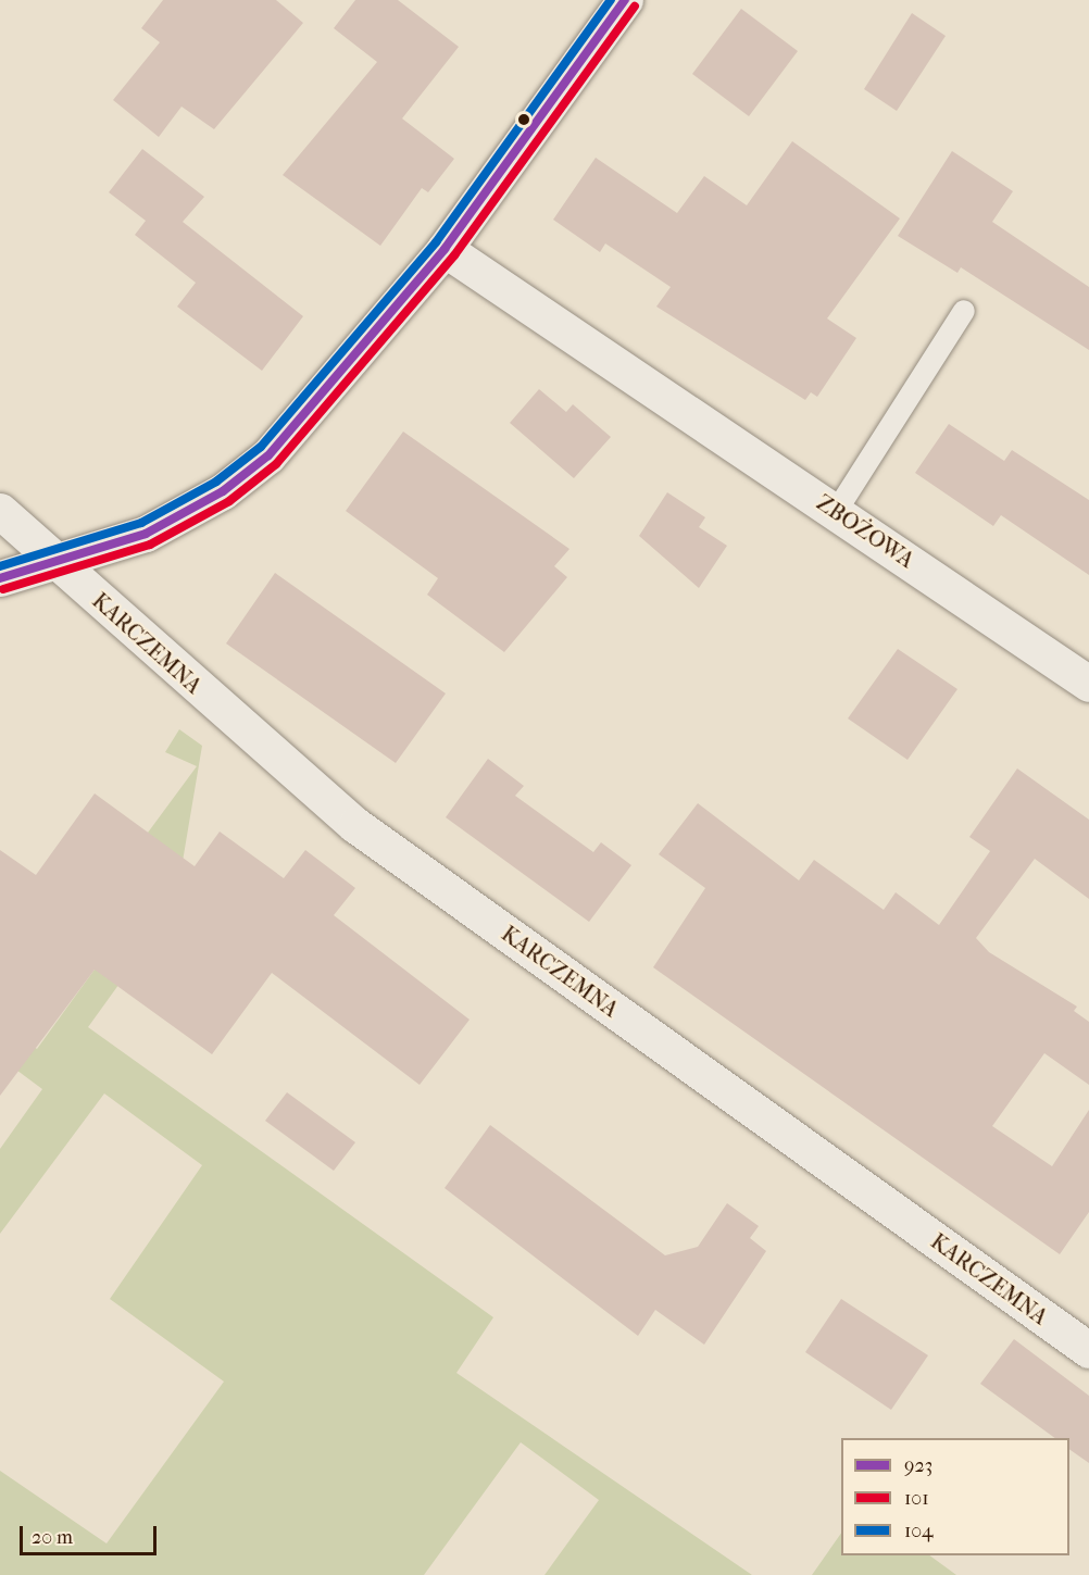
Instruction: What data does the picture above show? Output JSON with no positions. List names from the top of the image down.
{
  "streets": {
    "street": ["ZBOŻOWA", "KARCZEMNA"]
  },
  "lines": ["transit line 923", "transit line 104", "transit line 101"],
  "legend": ["923", "101", "104"],
  "scale_bar": "20 m"
}
